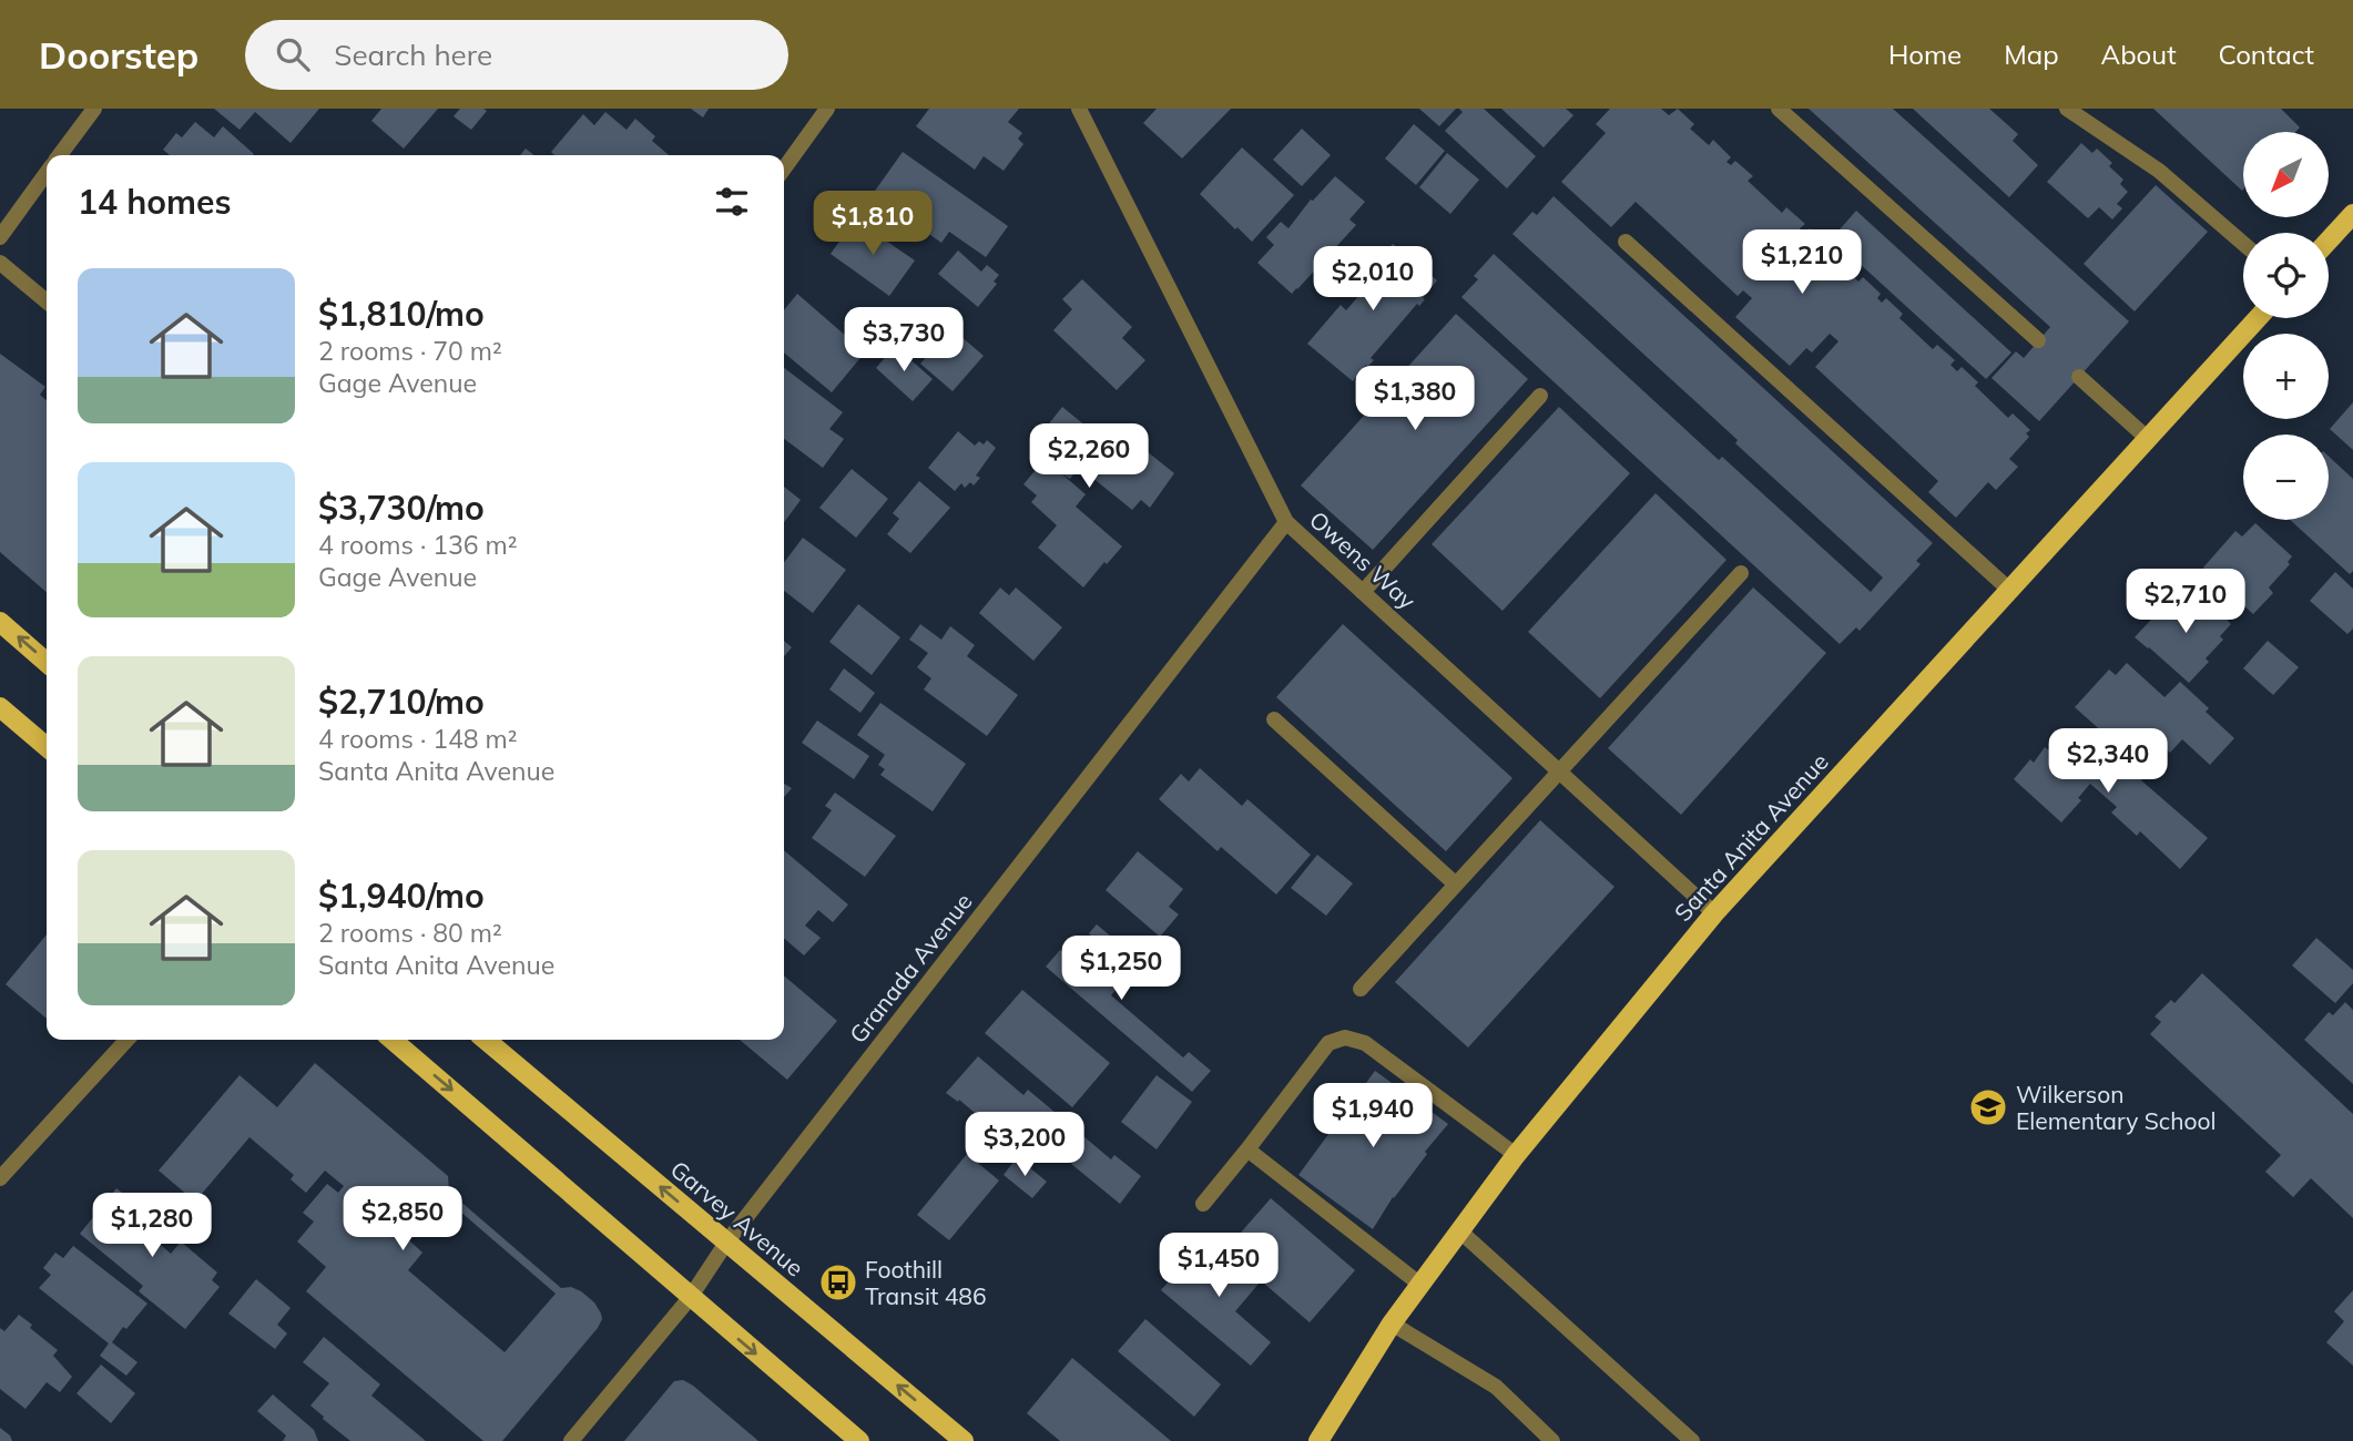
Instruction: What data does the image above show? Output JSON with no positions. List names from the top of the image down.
{
  "streets": {
    "main road": ["Santa Anita Avenue", "Garvey Avenue"],
    "street": ["Owens Way", "Granada Avenue"]
  },
  "crossings": [
    ["Owens Way", "Santa Anita Avenue"],
    ["Owens Way", "Granada Avenue"],
    ["Granada Avenue", "Garvey Avenue"]
  ],
  "places": {
    "school or university": ["Wilkerson Elementary School"],
    "bus stop": ["Foothill Transit 486"]
  },
  "north": "bottom left",
  "page": {
    "header": "Doorstep",
    "search": "Search here",
    "nav": [
      "Home",
      "Map",
      "About",
      "Contact"
    ],
    "map_buttons": ["+", "−"],
    "heading": "14 homes",
    "price": [
      "$1,810",
      "$1,210",
      "$2,010",
      "$3,730",
      "$1,380",
      "$2,260",
      "$2,710",
      "$2,340",
      "$1,250",
      "$1,940",
      "$3,200",
      "$2,850",
      "$1,280",
      "$1,450"
    ],
    "list": [
      {
        "name": "$1,810/mo",
        "note": "2 rooms · 70 m² · Gage Avenue"
      },
      {
        "name": "$3,730/mo",
        "note": "4 rooms · 136 m² · Gage Avenue"
      },
      {
        "name": "$2,710/mo",
        "note": "4 rooms · 148 m² · Santa Anita Avenue"
      },
      {
        "name": "$1,940/mo",
        "note": "2 rooms · 80 m² · Santa Anita Avenue"
      }
    ]
  }
}
